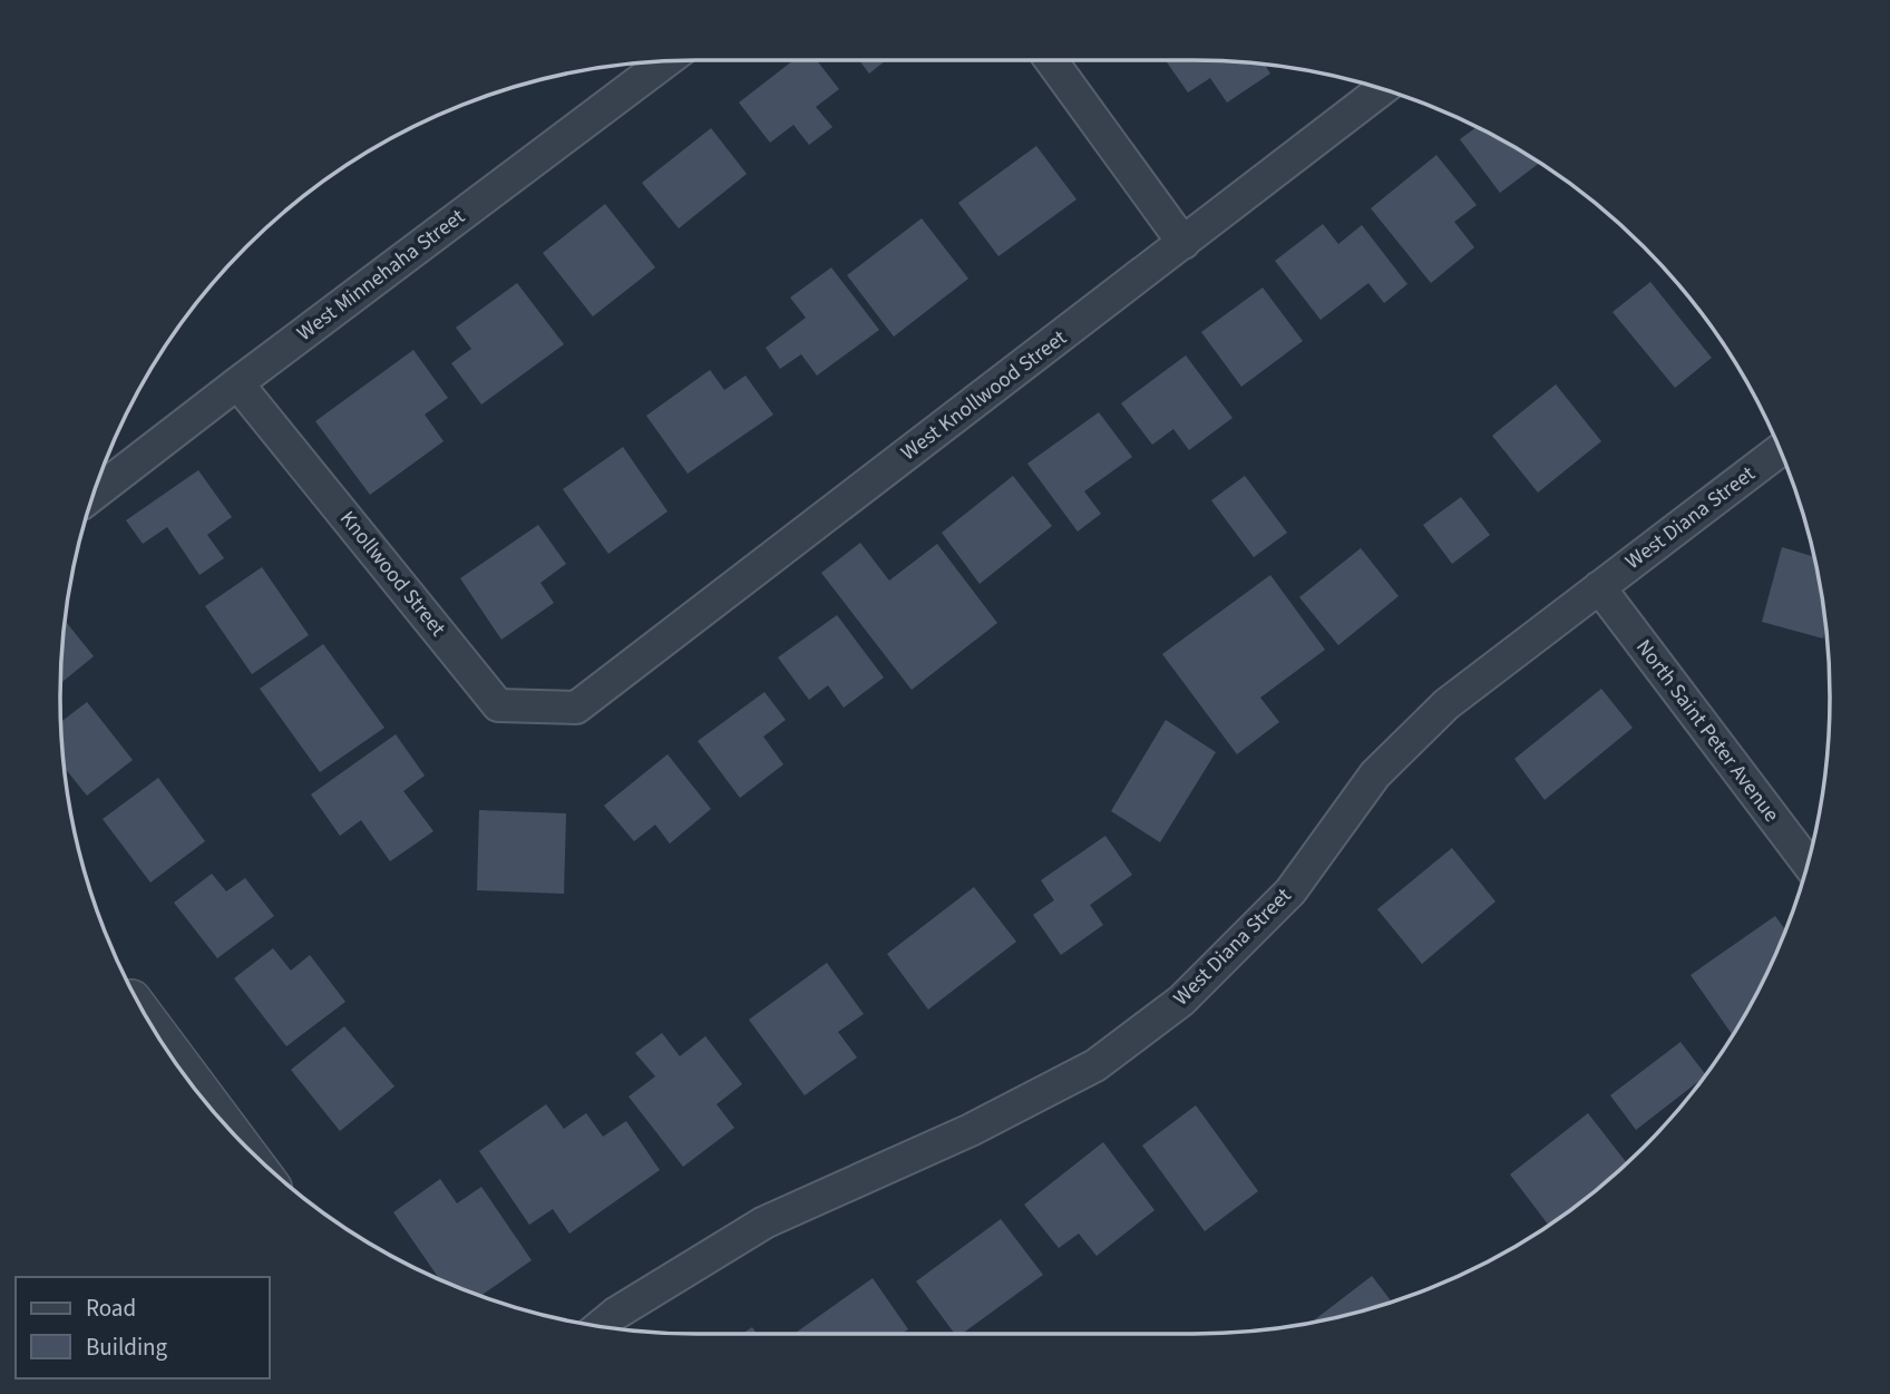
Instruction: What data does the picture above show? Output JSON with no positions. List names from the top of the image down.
{
  "streets": {
    "street": [
      "West Minnehaha Street",
      "West Knollwood Street",
      "West Diana Street",
      "Knollwood Street",
      "North Saint Peter Avenue"
    ]
  },
  "crossings": [
    ["West Minnehaha Street", "Knollwood Street"],
    ["West Knollwood Street", "Knollwood Street"],
    ["West Diana Street", "North Saint Peter Avenue"]
  ],
  "legend": ["Road", "Building"]
}
